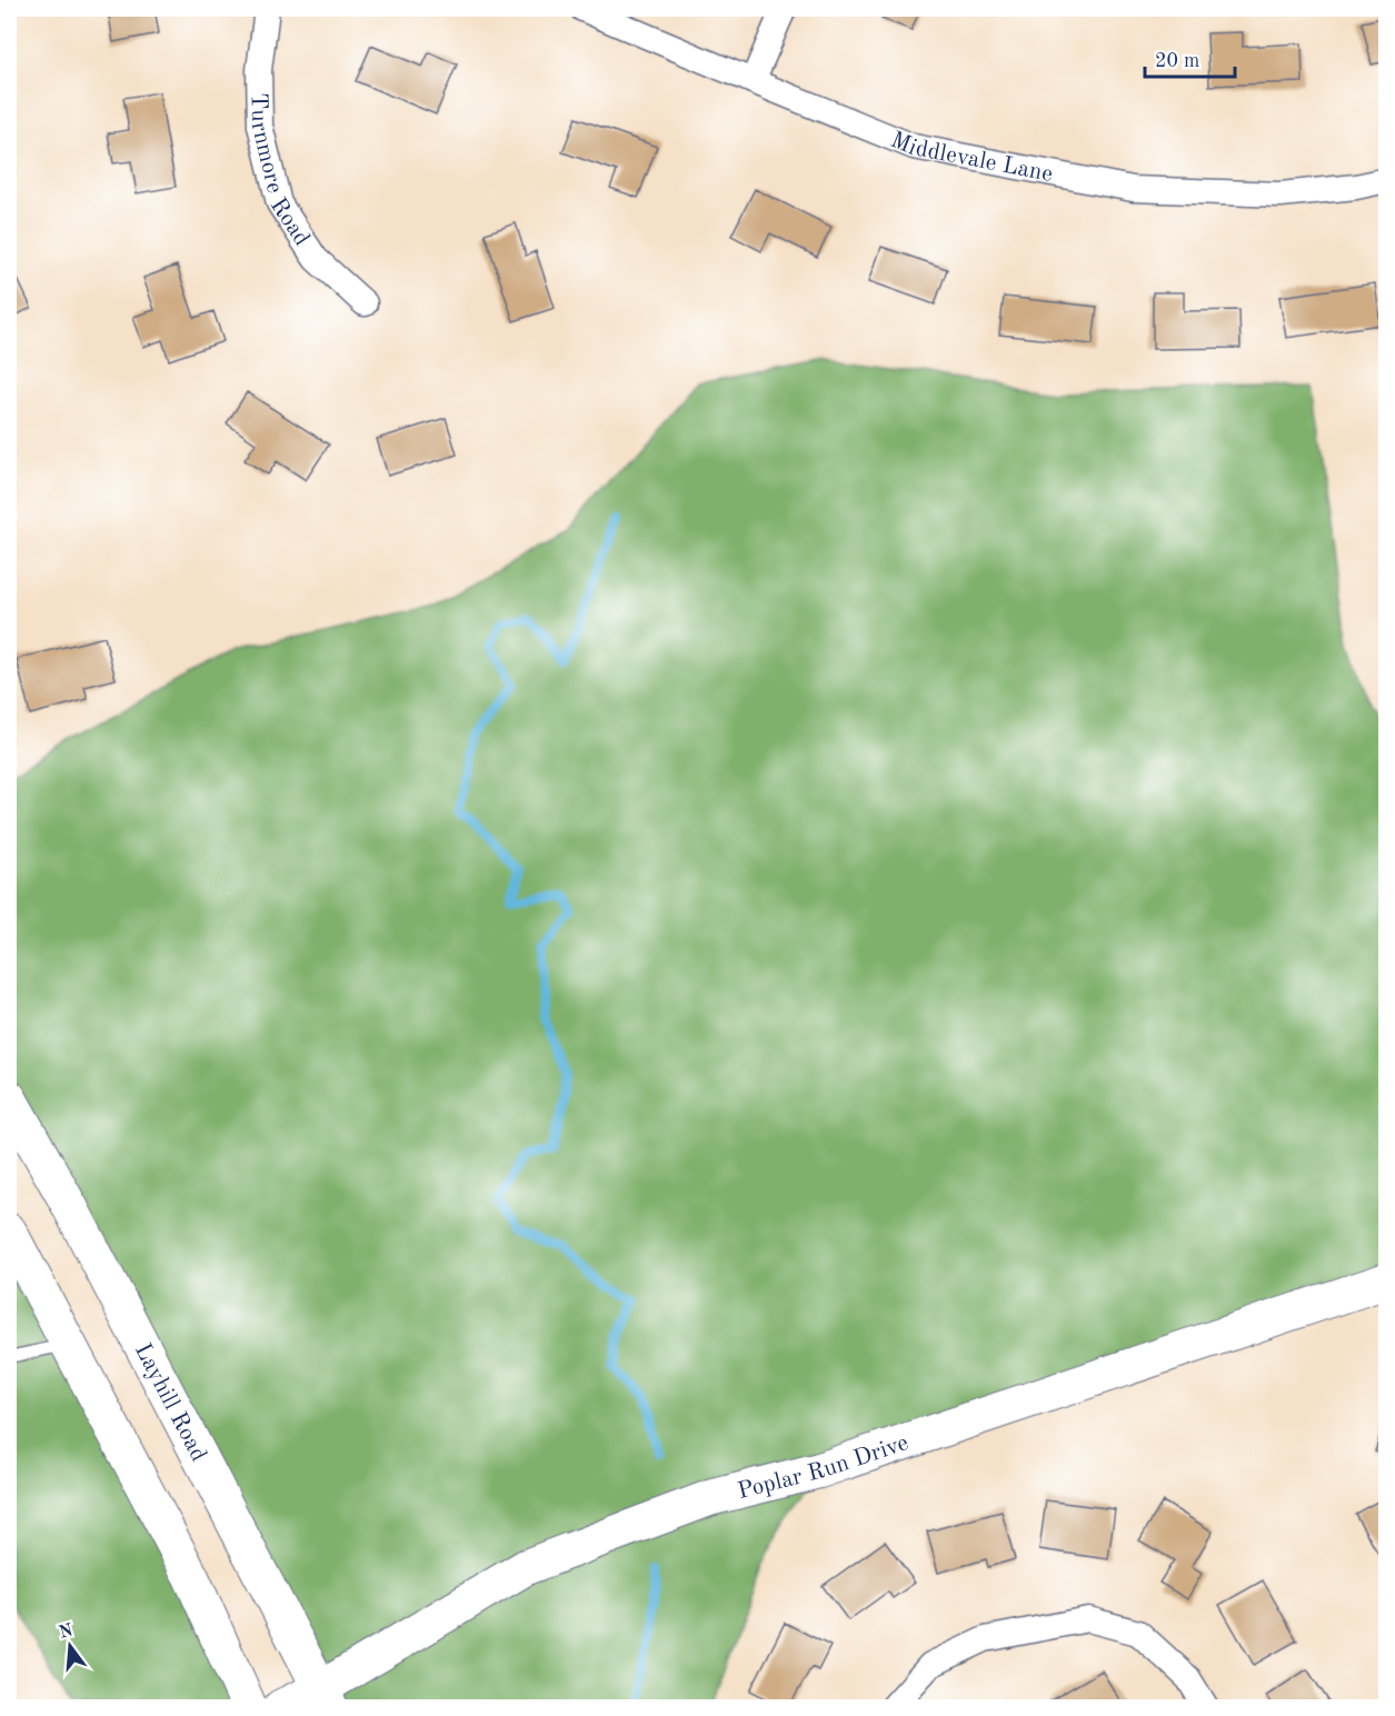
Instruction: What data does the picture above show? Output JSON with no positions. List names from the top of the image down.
{
  "streets": {
    "street": [
      "Middlevale Lane",
      "Turnmore Road",
      "Layhill Road",
      "Poplar Run Drive"
    ]
  },
  "crossings": [
    ["Layhill Road", "Poplar Run Drive"]
  ],
  "scale_bar": "20 m",
  "north": "top"
}
